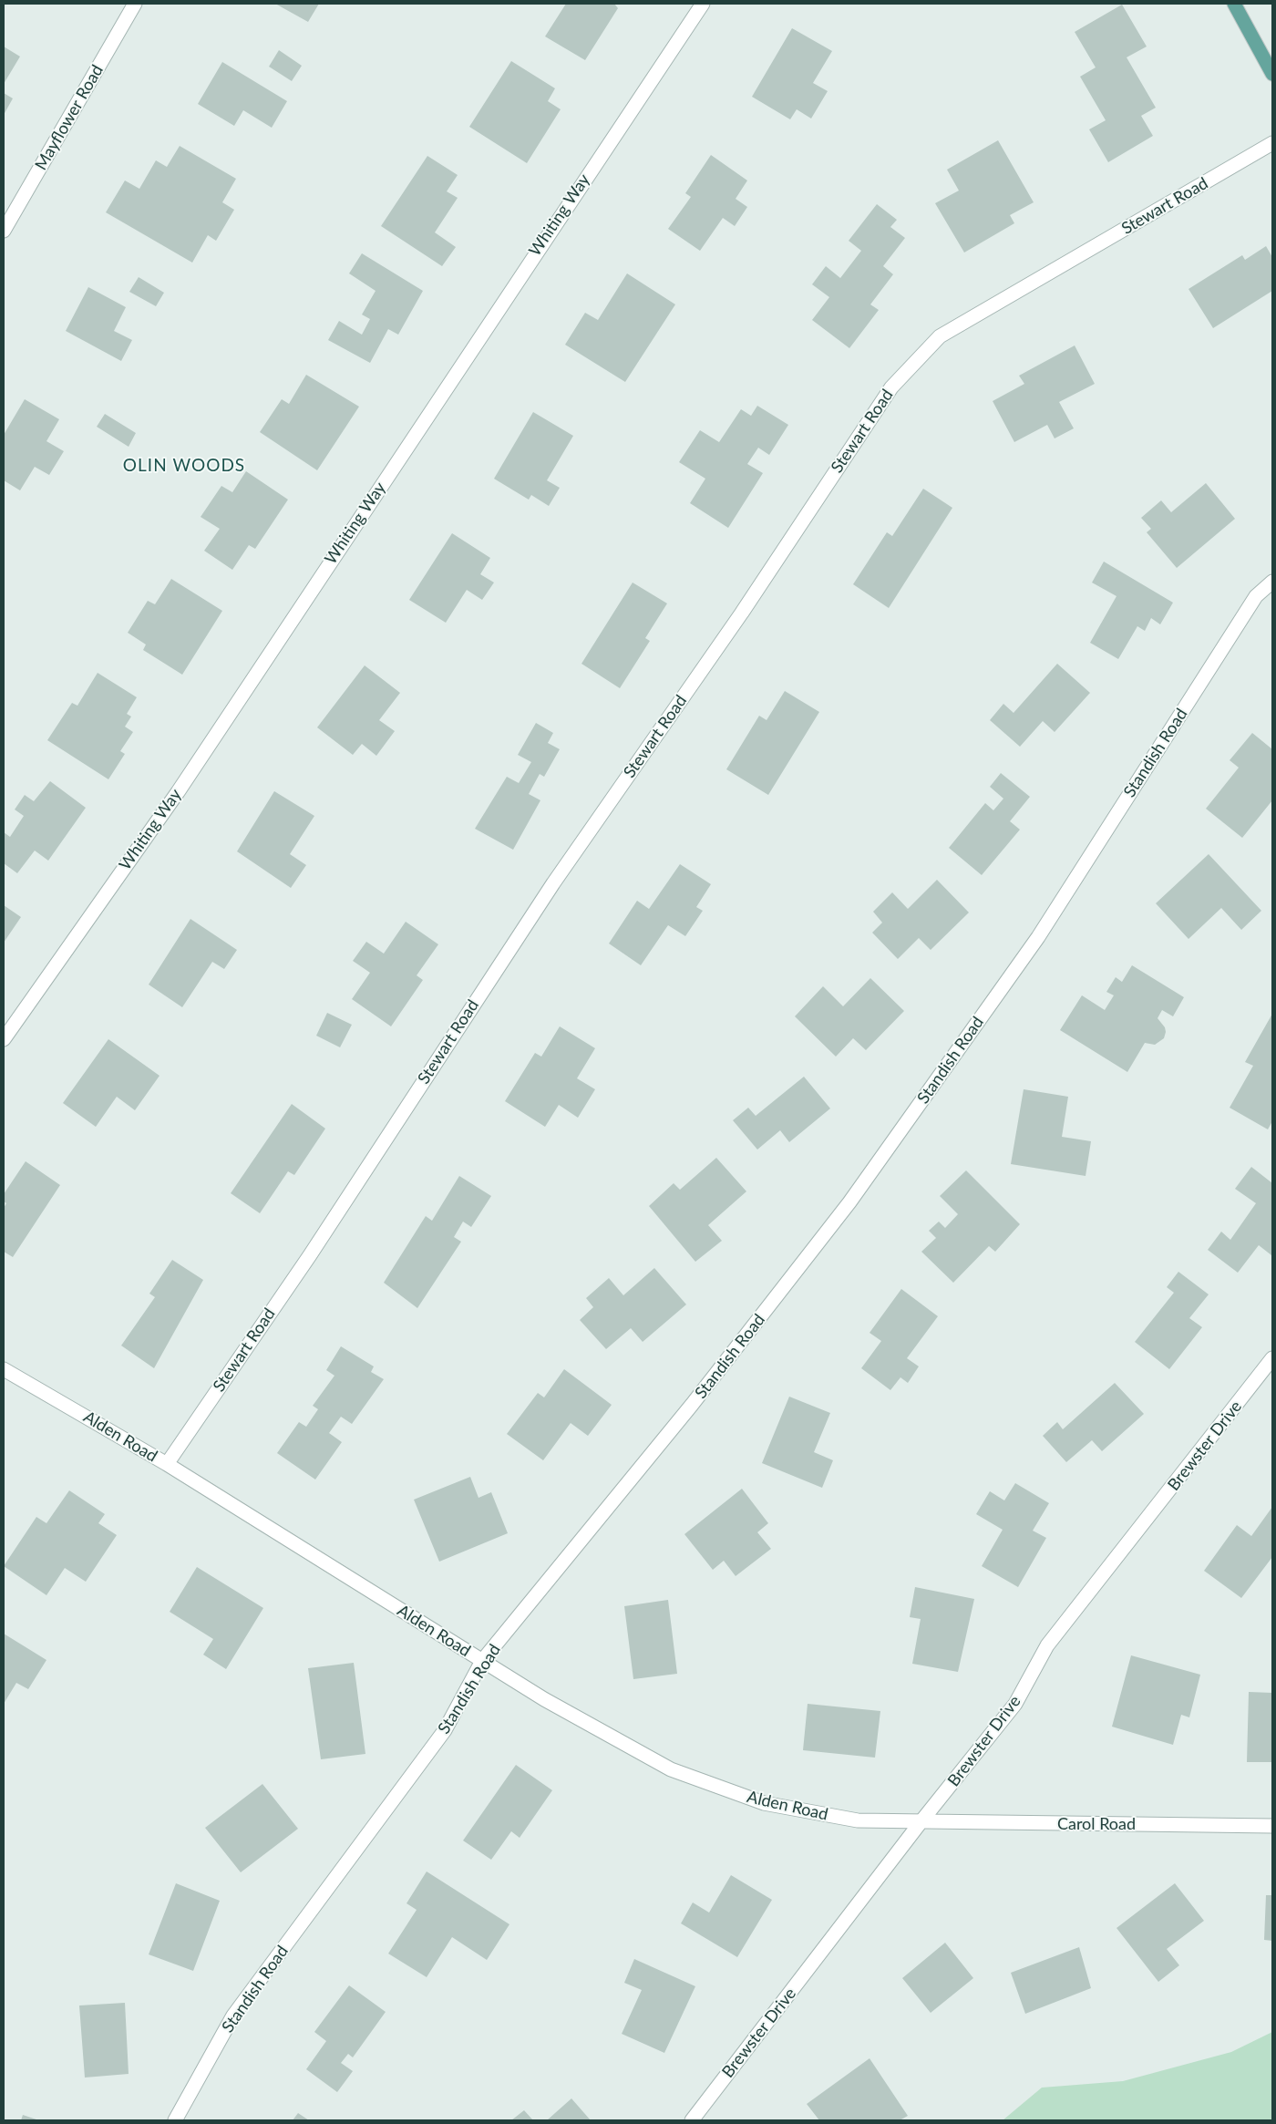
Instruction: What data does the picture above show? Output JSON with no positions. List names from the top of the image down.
{
  "streets": {
    "street": [
      "Mayflower Road",
      "Stewart Road",
      "Whiting Way",
      "Standish Road",
      "Alden Road",
      "Brewster Drive",
      "Carol Road"
    ]
  },
  "crossings": [
    ["Stewart Road", "Alden Road"],
    ["Standish Road", "Alden Road"],
    ["Alden Road", "Brewster Drive"],
    ["Alden Road", "Carol Road"],
    ["Brewster Drive", "Carol Road"]
  ],
  "districts": ["OLIN WOODS"]
}
